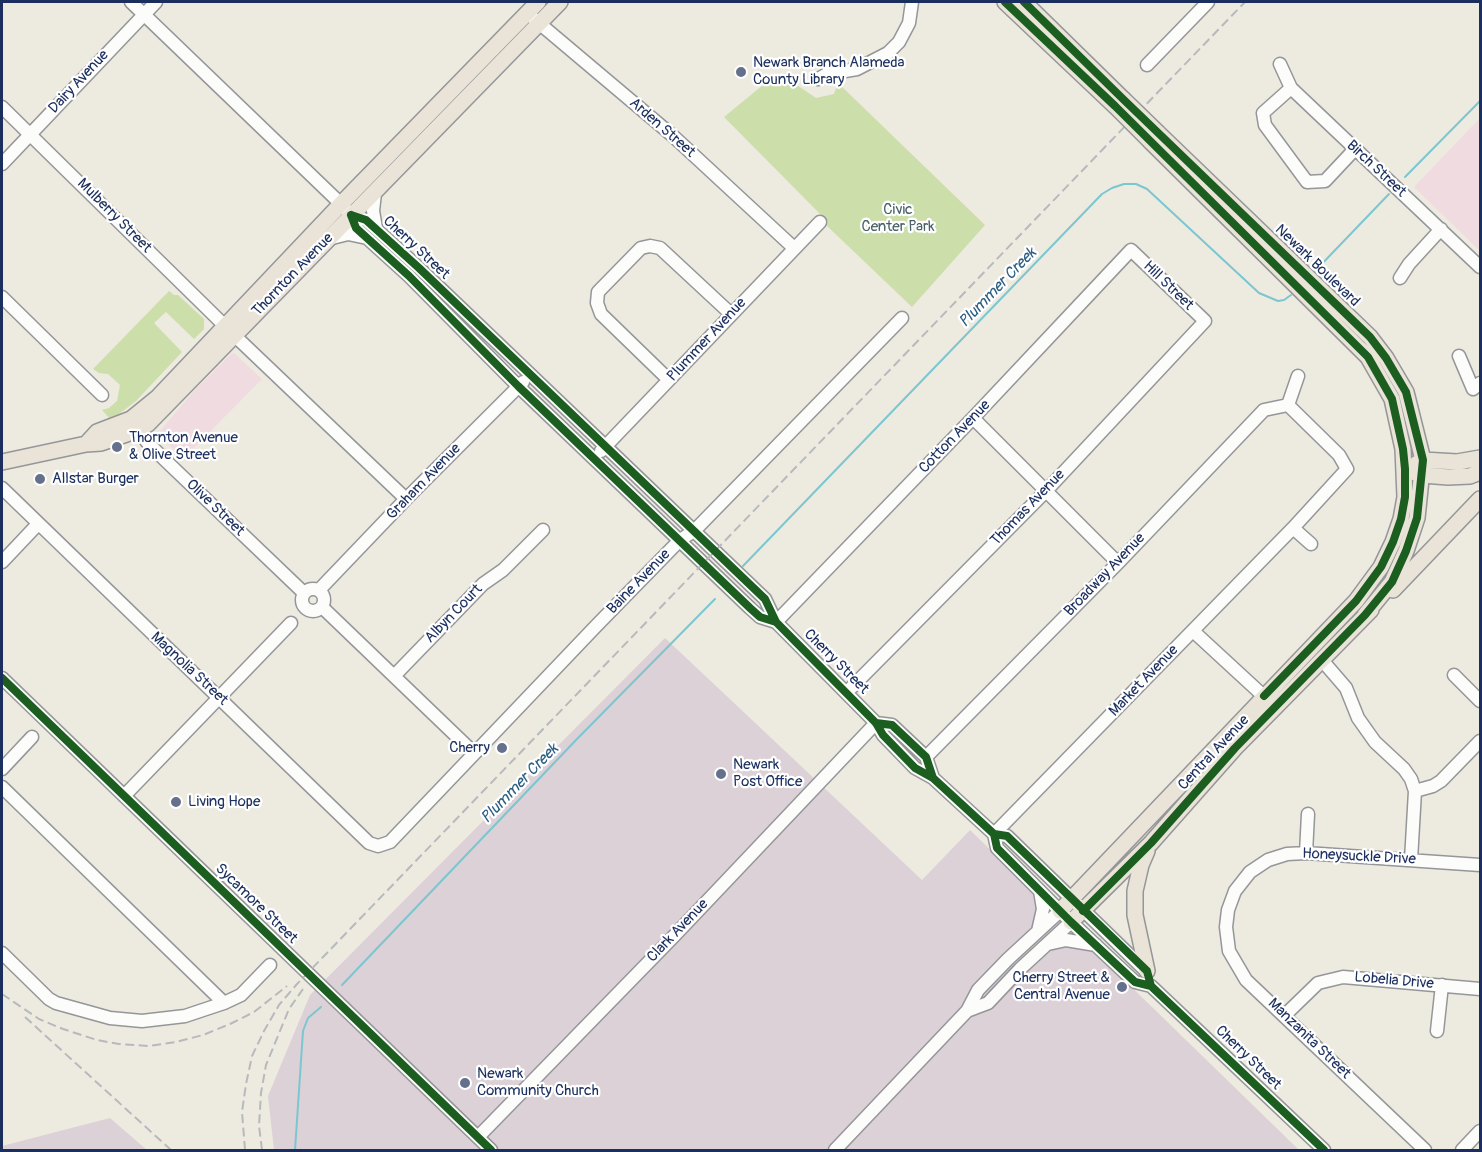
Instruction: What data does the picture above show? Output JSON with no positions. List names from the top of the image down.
{
  "streets": {
    "main road": ["Newark Boulevard", "Thornton Avenue", "Central Avenue"],
    "street": [
      "Dairy Avenue",
      "Arden Street",
      "Birch Street",
      "Mulberry Street",
      "Cherry Street",
      "Hill Street",
      "Plummer Avenue",
      "Cotton Avenue",
      "Graham Avenue",
      "Olive Street",
      "Thomas Avenue",
      "Broadway Avenue",
      "Baine Avenue",
      "Albyn Court",
      "Magnolia Street",
      "Market Avenue",
      "Honeysuckle Drive",
      "Sycamore Street",
      "Clark Avenue",
      "Lobelia Drive",
      "Manzanita Street"
    ]
  },
  "crossings": [
    ["Dairy Avenue", "Mulberry Street"],
    ["Dairy Avenue", "Cherry Street"],
    ["Arden Street", "Thornton Avenue"],
    ["Arden Street", "Plummer Avenue"],
    ["Mulberry Street", "Thornton Avenue"],
    ["Mulberry Street", "Graham Avenue"],
    ["Cherry Street", "Thornton Avenue"],
    ["Cherry Street", "Plummer Avenue"],
    ["Cherry Street", "Cotton Avenue"],
    ["Cherry Street", "Graham Avenue"],
    ["Cherry Street", "Thomas Avenue"],
    ["Cherry Street", "Broadway Avenue"],
    ["Cherry Street", "Baine Avenue"],
    ["Cherry Street", "Market Avenue"],
    ["Cherry Street", "Central Avenue"],
    ["Cherry Street", "Clark Avenue"],
    ["Newark Boulevard", "Central Avenue"],
    ["Thornton Avenue", "Olive Street"],
    ["Hill Street", "Cotton Avenue"],
    ["Hill Street", "Thomas Avenue"],
    ["Graham Avenue", "Olive Street"],
    ["Olive Street", "Baine Avenue"],
    ["Olive Street", "Albyn Court"],
    ["Broadway Avenue", "Market Avenue"],
    ["Baine Avenue", "Magnolia Street"],
    ["Honeysuckle Drive", "Manzanita Street"],
    ["Sycamore Street", "Clark Avenue"],
    ["Lobelia Drive", "Manzanita Street"]
  ],
  "water": ["Plummer Creek"],
  "parks": ["Civic Center Park"],
  "places": [
    "Newark Branch Alameda County Library",
    "Thornton Avenue & Olive Street",
    "Allstar Burger",
    "Cherry",
    "Newark Post Office",
    "Living Hope",
    "Cherry Street & Central Avenue",
    "Newark Community Church"
  ]
}
